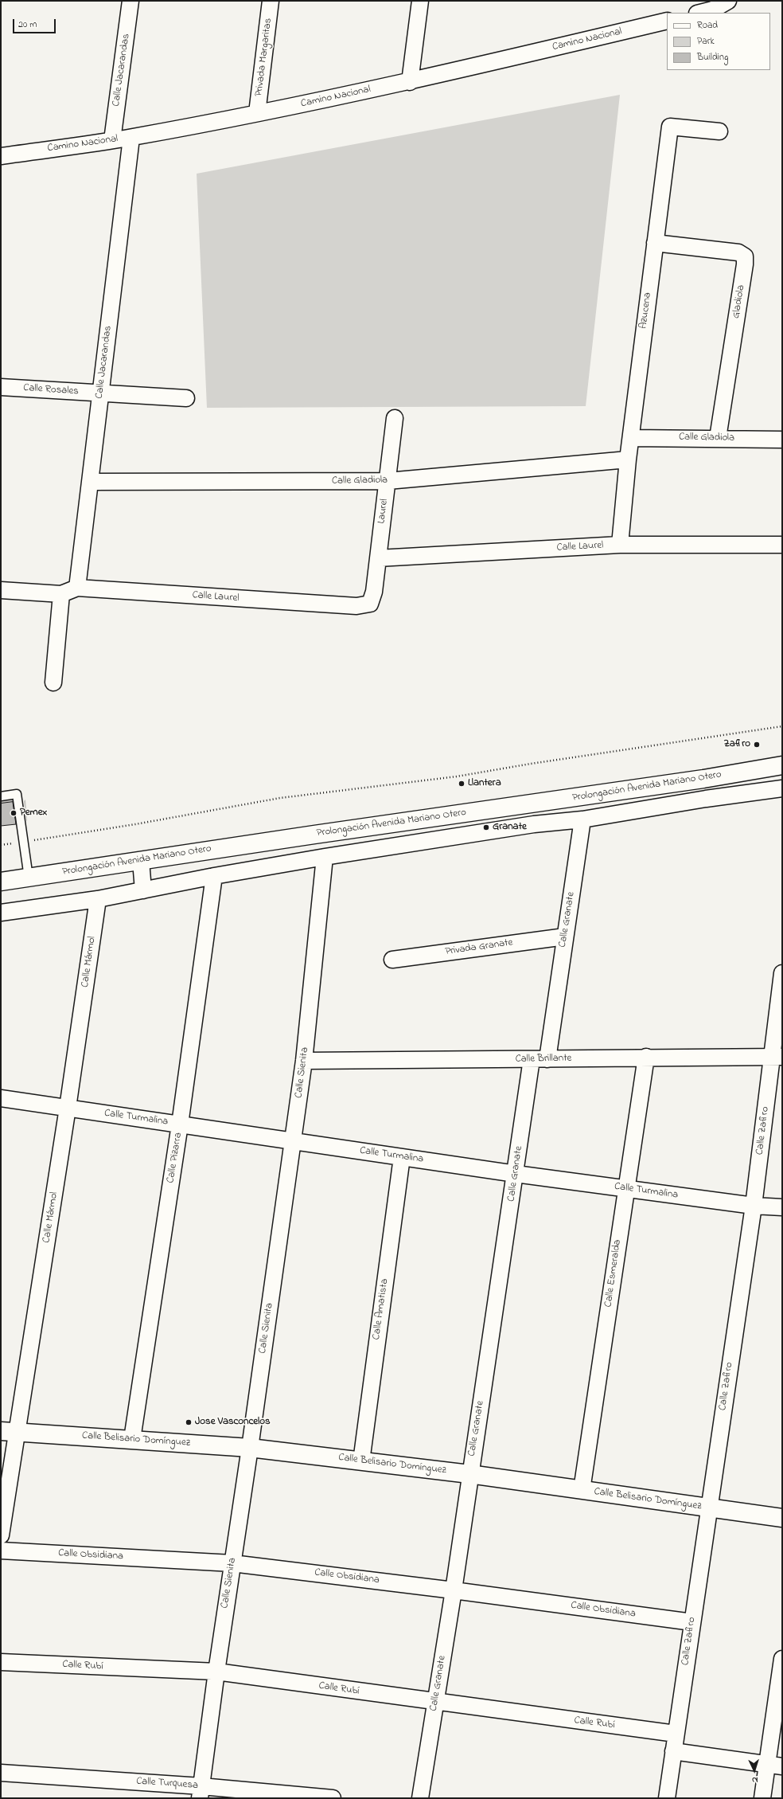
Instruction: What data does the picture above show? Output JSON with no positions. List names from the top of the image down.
{
  "streets": {
    "main road": ["Prolongación Avenida Mariano Otero", "Calle Belisario Domínguez"],
    "street": [
      "Camino Nacional",
      "Privada Margaritas",
      "Calle Jacarandas",
      "Gladiola",
      "Azucena",
      "Calle Rosales",
      "Calle Gladiola",
      "Laurel",
      "Calle Laurel",
      "Calle Granate",
      "Privada Granate",
      "Calle Mármol",
      "Calle Brillante",
      "Calle Sienita",
      "Calle Turmalina",
      "Calle Zafiro",
      "Calle Pizarra",
      "Calle Esmeralda",
      "Calle Amatista",
      "Calle Obsidiana",
      "Calle Rubí",
      "Calle Turquesa"
    ]
  },
  "crossings": [
    ["Camino Nacional", "Privada Margaritas"],
    ["Camino Nacional", "Calle Jacarandas"],
    ["Calle Jacarandas", "Calle Rosales"],
    ["Calle Jacarandas", "Calle Gladiola"],
    ["Calle Jacarandas", "Calle Laurel"],
    ["Gladiola", "Azucena"],
    ["Gladiola", "Calle Gladiola"],
    ["Azucena", "Calle Gladiola"],
    ["Azucena", "Calle Laurel"],
    ["Calle Gladiola", "Laurel"],
    ["Laurel", "Calle Laurel"],
    ["Prolongación Avenida Mariano Otero", "Calle Granate"],
    ["Prolongación Avenida Mariano Otero", "Calle Mármol"],
    ["Prolongación Avenida Mariano Otero", "Calle Sienita"],
    ["Prolongación Avenida Mariano Otero", "Calle Pizarra"],
    ["Calle Granate", "Privada Granate"],
    ["Calle Granate", "Calle Brillante"],
    ["Calle Granate", "Calle Turmalina"],
    ["Calle Granate", "Calle Belisario Domínguez"],
    ["Calle Granate", "Calle Obsidiana"],
    ["Calle Granate", "Calle Rubí"],
    ["Calle Mármol", "Calle Turmalina"],
    ["Calle Mármol", "Calle Belisario Domínguez"],
    ["Calle Brillante", "Calle Sienita"],
    ["Calle Brillante", "Calle Zafiro"],
    ["Calle Brillante", "Calle Esmeralda"],
    ["Calle Sienita", "Calle Turmalina"],
    ["Calle Sienita", "Calle Belisario Domínguez"],
    ["Calle Sienita", "Calle Obsidiana"],
    ["Calle Sienita", "Calle Rubí"],
    ["Calle Sienita", "Calle Turquesa"],
    ["Calle Turmalina", "Calle Zafiro"],
    ["Calle Turmalina", "Calle Pizarra"],
    ["Calle Turmalina", "Calle Esmeralda"],
    ["Calle Turmalina", "Calle Amatista"],
    ["Calle Zafiro", "Calle Belisario Domínguez"],
    ["Calle Zafiro", "Calle Obsidiana"],
    ["Calle Zafiro", "Calle Rubí"],
    ["Calle Pizarra", "Calle Belisario Domínguez"],
    ["Calle Esmeralda", "Calle Belisario Domínguez"],
    ["Calle Amatista", "Calle Belisario Domínguez"]
  ],
  "places": [
    "Zafiro",
    "Llantera",
    "Pemex",
    "Granate",
    "Jose Vasconcelos"
  ],
  "legend": ["Road", "Park", "Building"],
  "scale_bar": "20 m",
  "north": "bottom"
}
